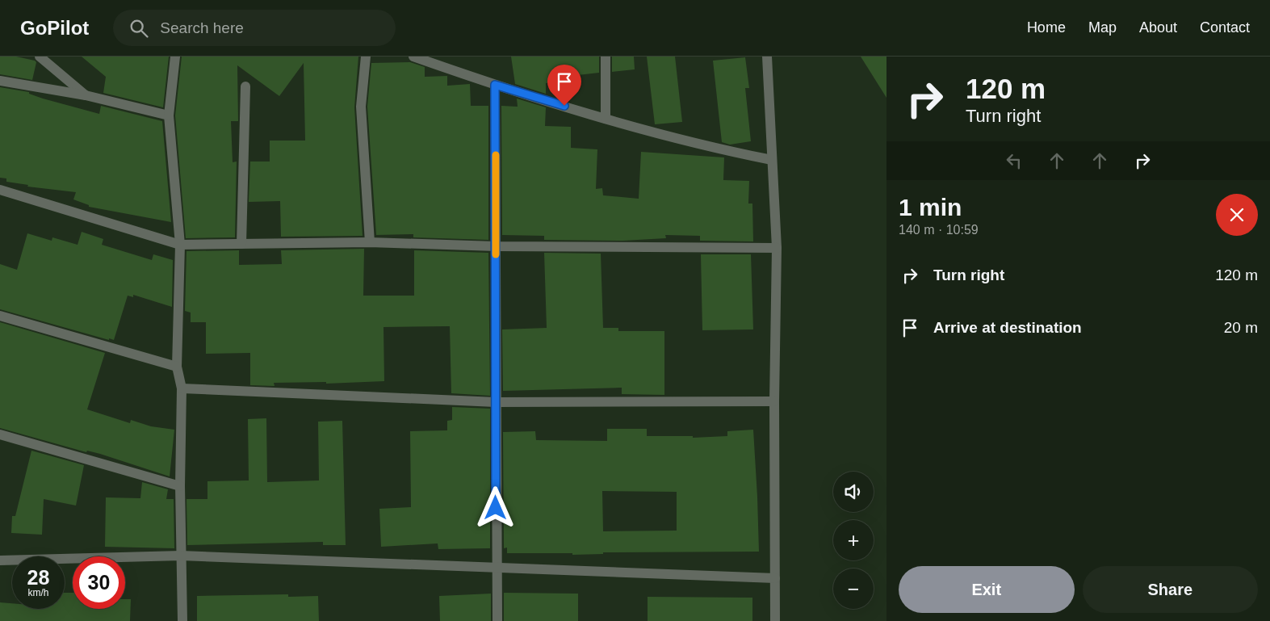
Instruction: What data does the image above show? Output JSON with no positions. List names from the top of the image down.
{
  "page": {
    "header": "GoPilot",
    "search": "Search here",
    "nav": [
      "Home",
      "Map",
      "About",
      "Contact"
    ],
    "turn": ["120 m", "Turn right"],
    "heading": ["1 min", "140 m · 10:59"],
    "list": [
      {
        "name": "Turn right",
        "value": "120 m"
      },
      {
        "name": "Arrive at destination",
        "value": "20 m"
      }
    ],
    "map_buttons": ["+", "−"],
    "speed": "28 km/h",
    "limit": "30",
    "buttons": ["Exit", "Share"]
  }
}
